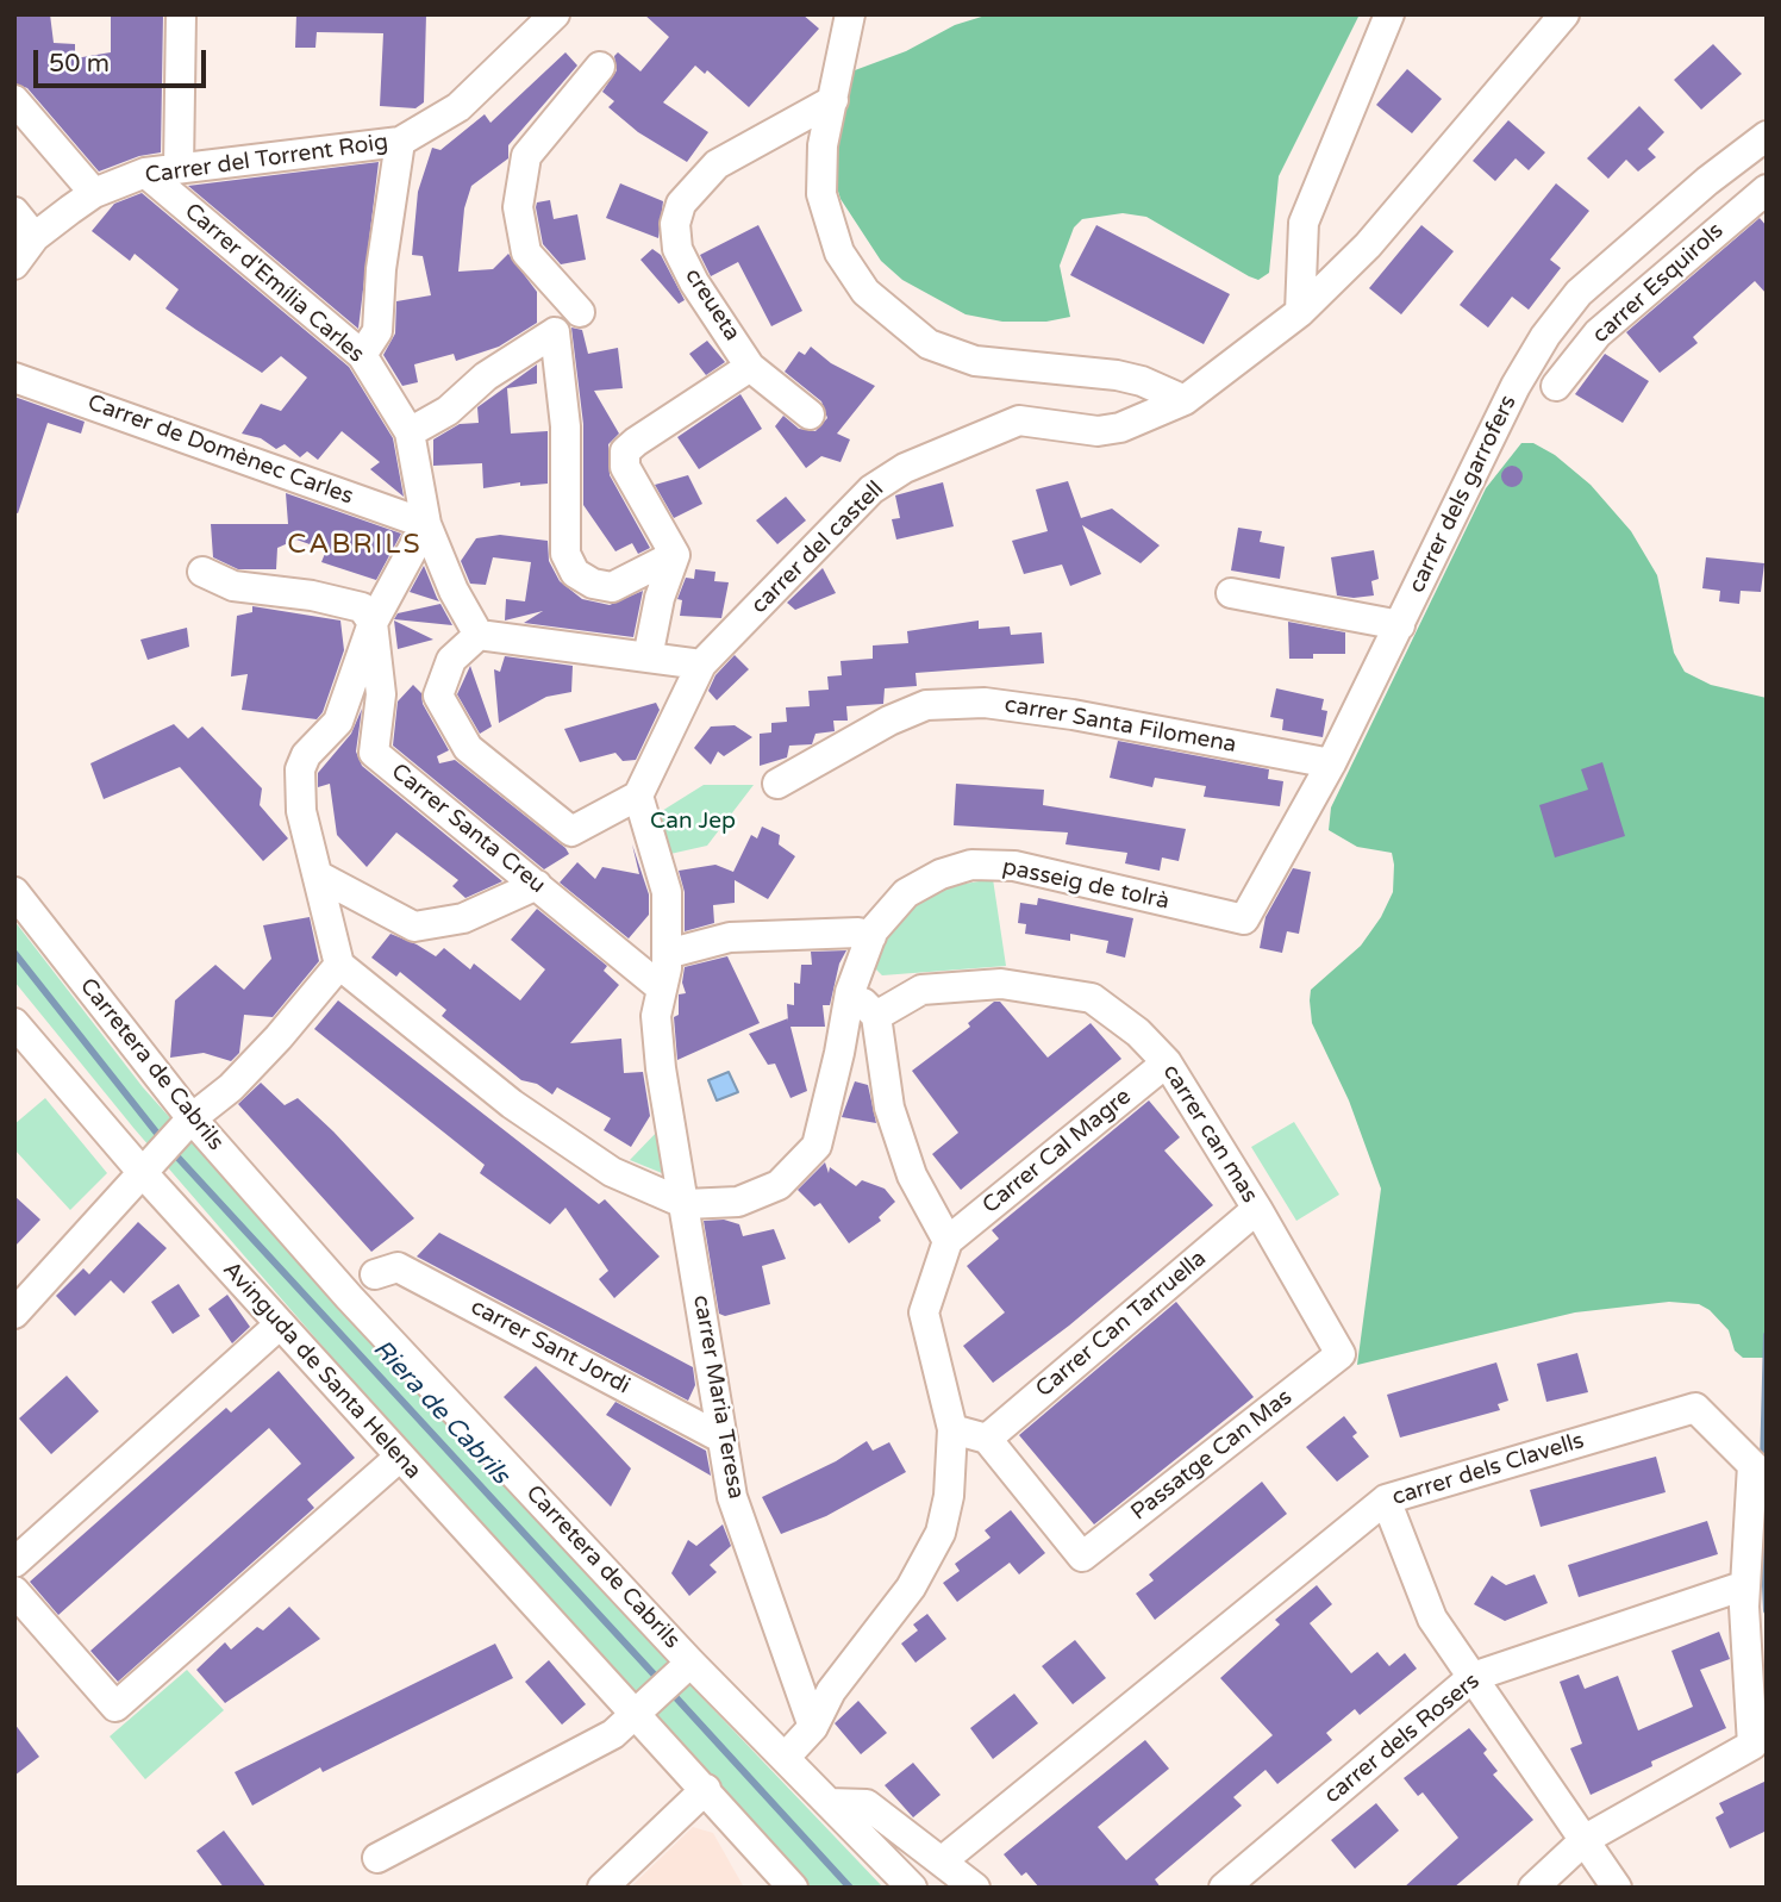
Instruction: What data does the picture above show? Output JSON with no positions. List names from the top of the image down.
{
  "streets": {
    "street": [
      "Carrer del Torrent Roig",
      "Carrer d'Emília Carles",
      "carrer Esquirols",
      "creueta",
      "Carrer de Domènec Carles",
      "carrer dels garrofers",
      "carrer del castell",
      "carrer Santa Filomena",
      "Carrer Santa Creu",
      "passeig de tolrà",
      "Carretera de Cabrils",
      "carrer can mas",
      "Carrer Cal Magre",
      "Carrer Can Tarruella",
      "carrer Sant Jordi",
      "Avinguda de Santa Helena",
      "carrer Maria Teresa",
      "Passatge Can Mas",
      "carrer dels Clavells",
      "carrer dels Rosers"
    ]
  },
  "crossings": [
    ["Carrer del Torrent Roig", "Carrer d'Emília Carles"],
    ["Carrer d'Emília Carles", "Carrer de Domènec Carles"],
    ["carrer dels garrofers", "carrer Santa Filomena"],
    ["carrer dels garrofers", "passeig de tolrà"],
    ["passeig de tolrà", "carrer Maria Teresa"],
    ["carrer can mas", "Carrer Cal Magre"],
    ["carrer can mas", "Carrer Can Tarruella"],
    ["carrer can mas", "Passatge Can Mas"],
    ["Carrer Can Tarruella", "Passatge Can Mas"],
    ["carrer Sant Jordi", "carrer Maria Teresa"],
    ["carrer dels Clavells", "carrer dels Rosers"]
  ],
  "districts": ["CABRILS"],
  "water": ["Riera de Cabrils"],
  "parks": ["Can Jep"],
  "scale_bar": "50 m"
}
